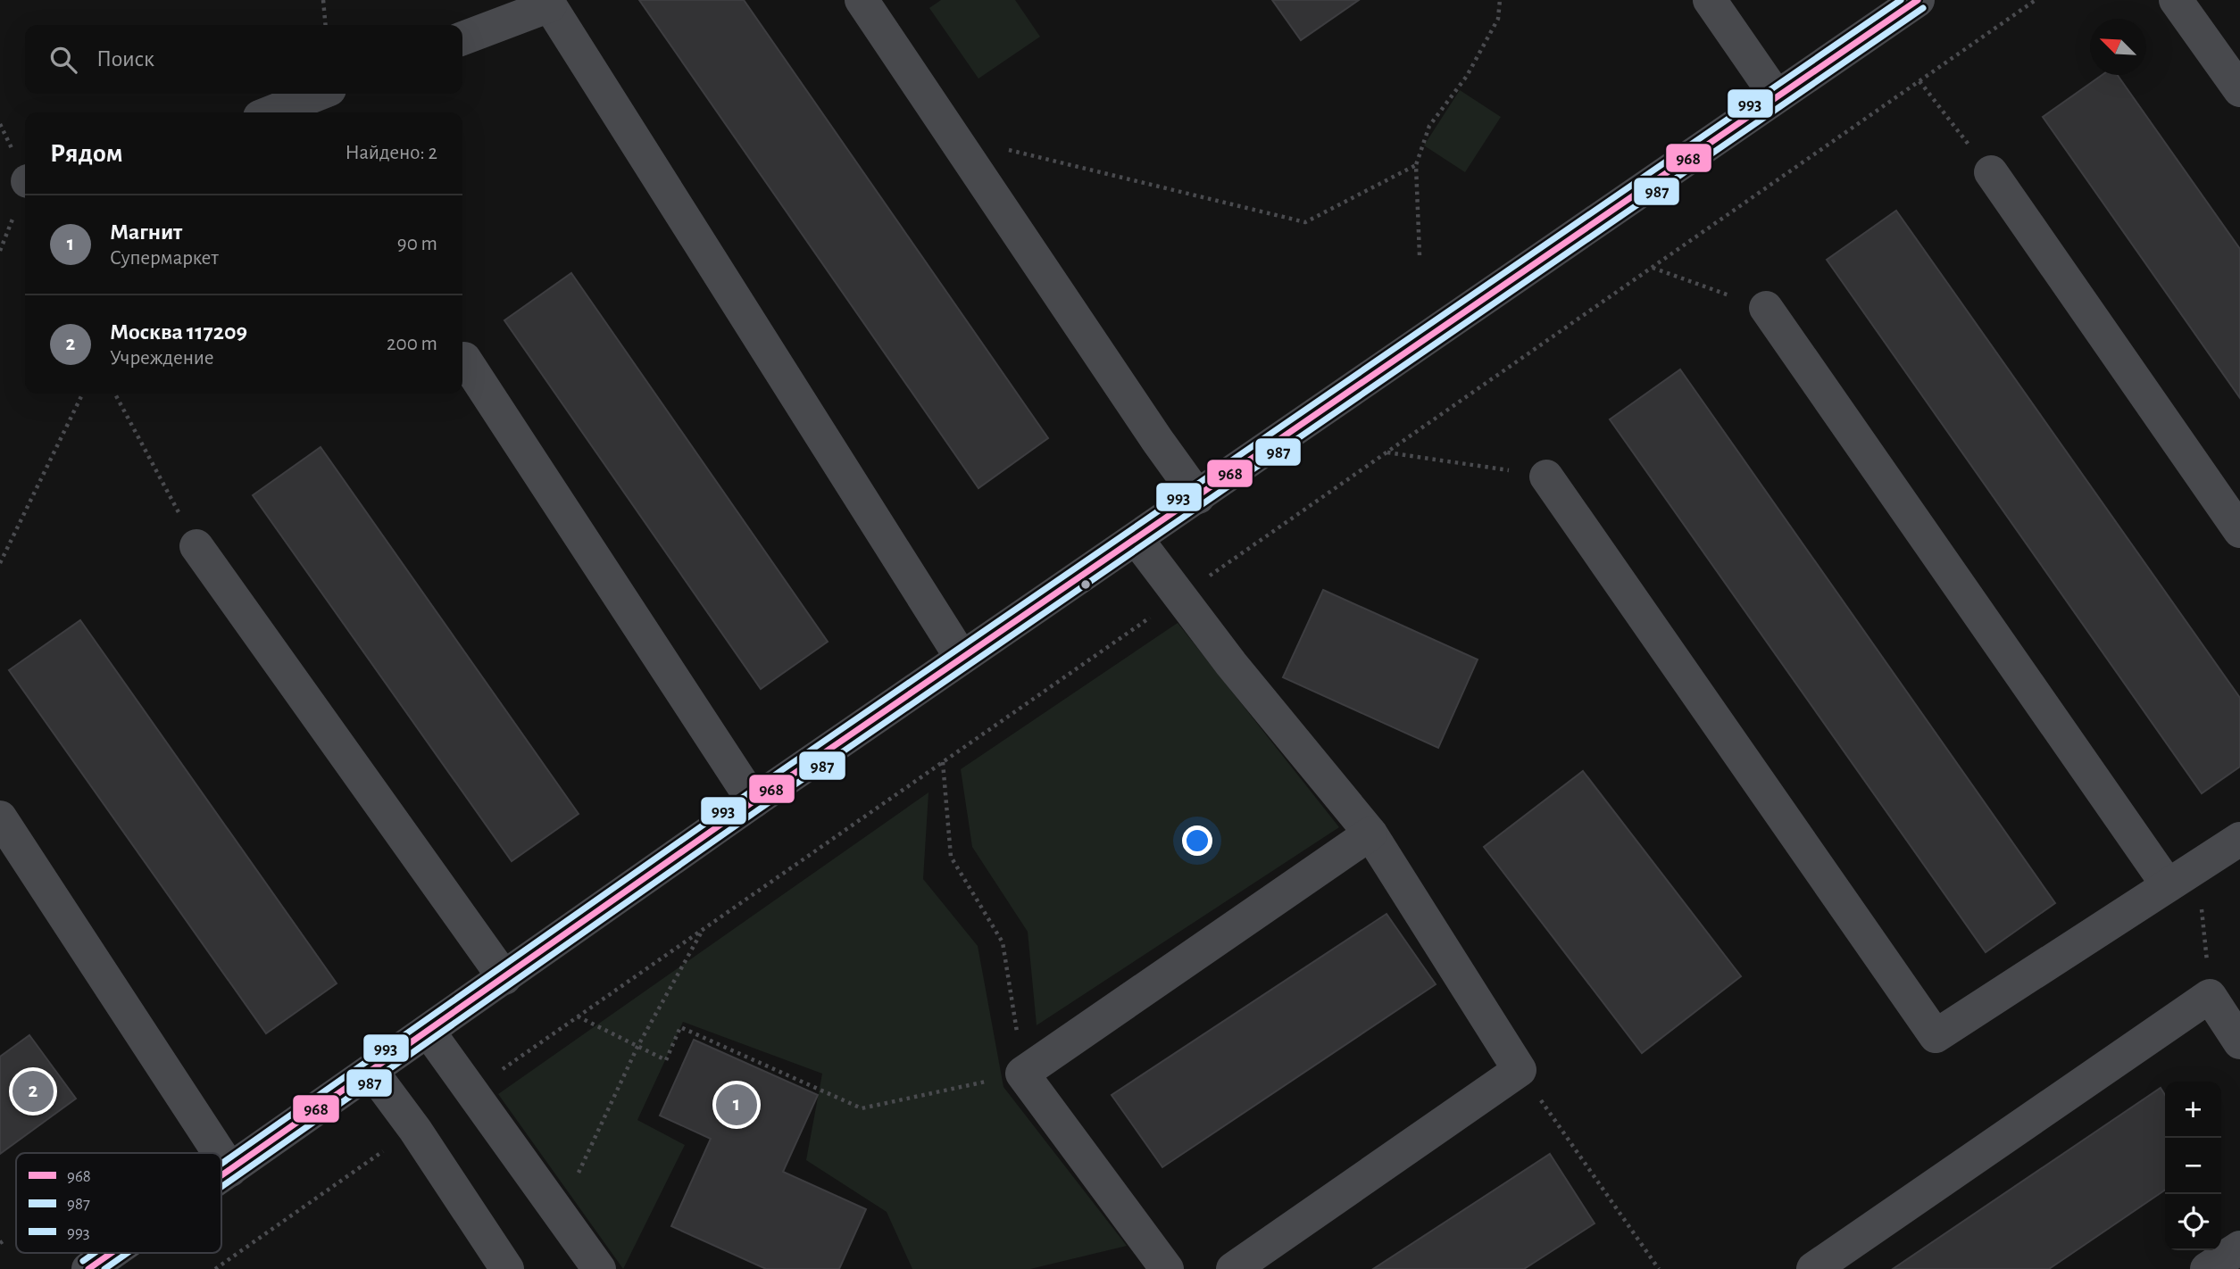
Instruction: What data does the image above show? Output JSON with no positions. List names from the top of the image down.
{
  "lines": ["transit line 968", "transit line 993", "transit line 987"],
  "legend": ["968", "987", "993"],
  "north": "top left",
  "page": {
    "search": "Поиск",
    "heading": ["Рядом", "Найдено: 2"],
    "list": [
      {
        "mark": "1",
        "name": "Магнит",
        "note": "Супермаркет",
        "value": "90 m"
      },
      {
        "mark": "2",
        "name": "Москва 117209",
        "note": "Учреждение",
        "value": "200 m"
      }
    ],
    "pins": ["2", "1"],
    "map_buttons": ["+", "−"]
  }
}
